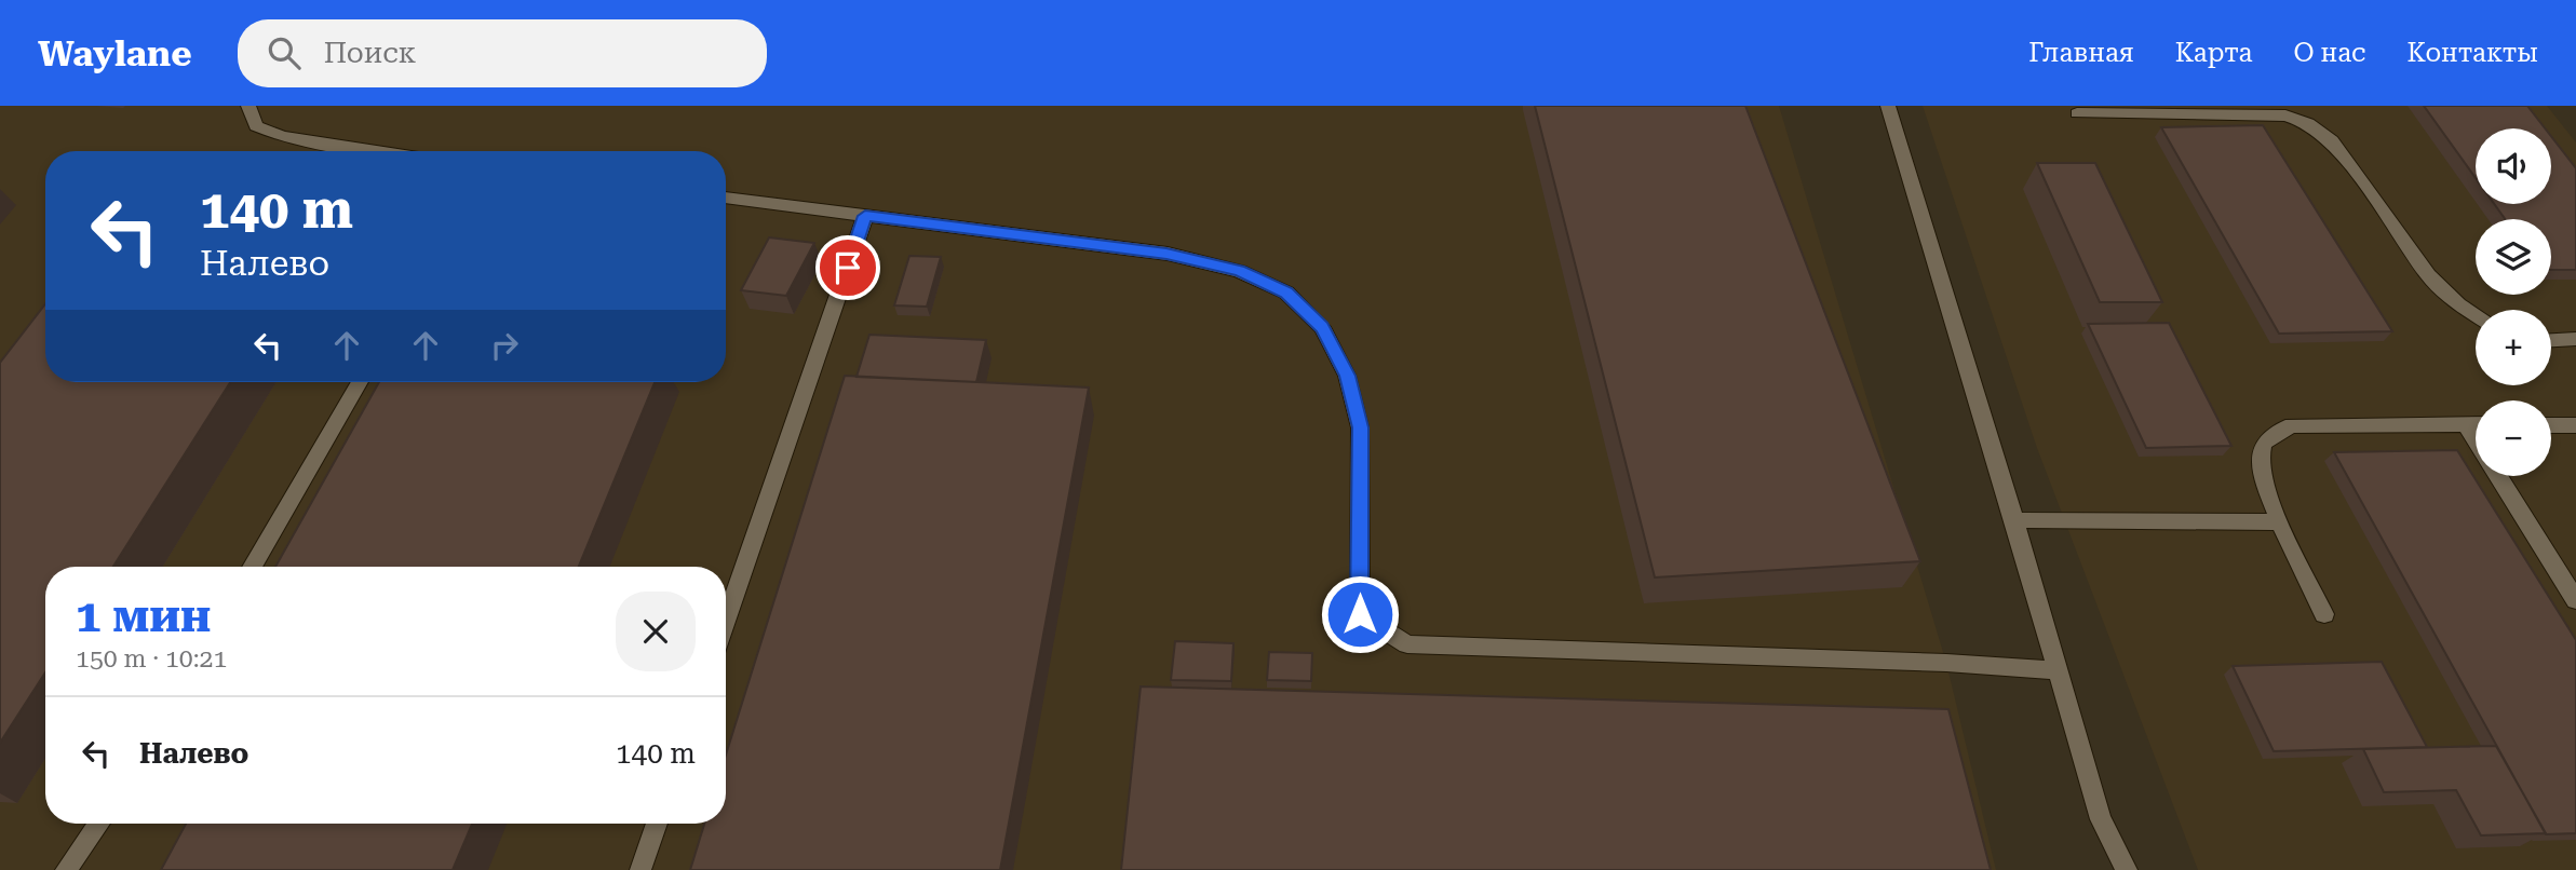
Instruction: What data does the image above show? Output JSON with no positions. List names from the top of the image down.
{
  "page": {
    "header": "Waylane",
    "search": "Поиск",
    "nav": [
      "Главная",
      "Карта",
      "О нас",
      "Контакты"
    ],
    "map_buttons": ["+", "−"],
    "turn": ["140 m", "Налево"],
    "heading": ["1 мин", "150 m · 10:21"],
    "list": [
      {
        "name": "Налево",
        "value": "140 m"
      }
    ]
  }
}
